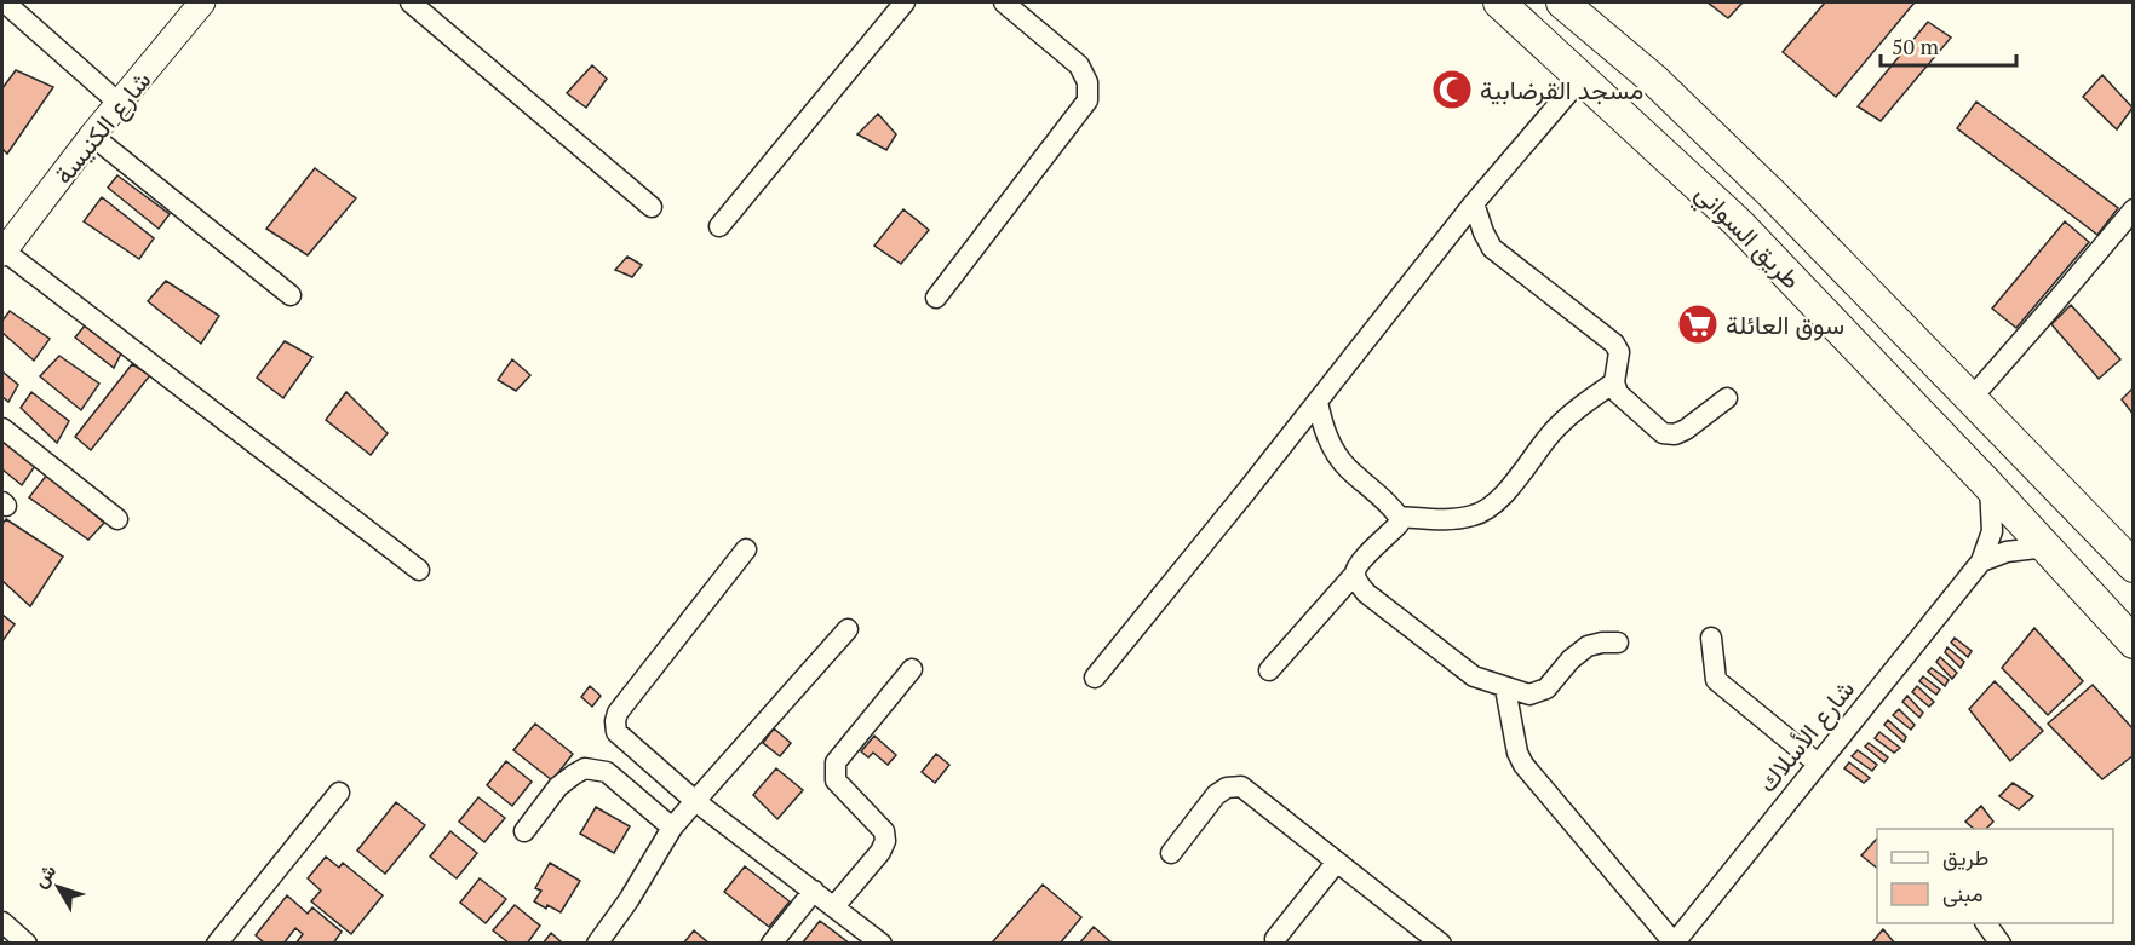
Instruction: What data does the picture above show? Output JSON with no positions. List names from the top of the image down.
{
  "streets": {
    "highway": ["طريق السواني"],
    "main road": ["شارع الكنيسة"],
    "street": ["شارع الأسلاك"]
  },
  "crossings": [
    ["طريق السواني", "شارع الأسلاك"]
  ],
  "places": {
    "mosque": ["مسجد القرضابية"],
    "supermarket": ["سوق العائلة"]
  },
  "legend": ["طريق", "مبنى"],
  "scale_bar": "50 m",
  "north": "top left"
}
